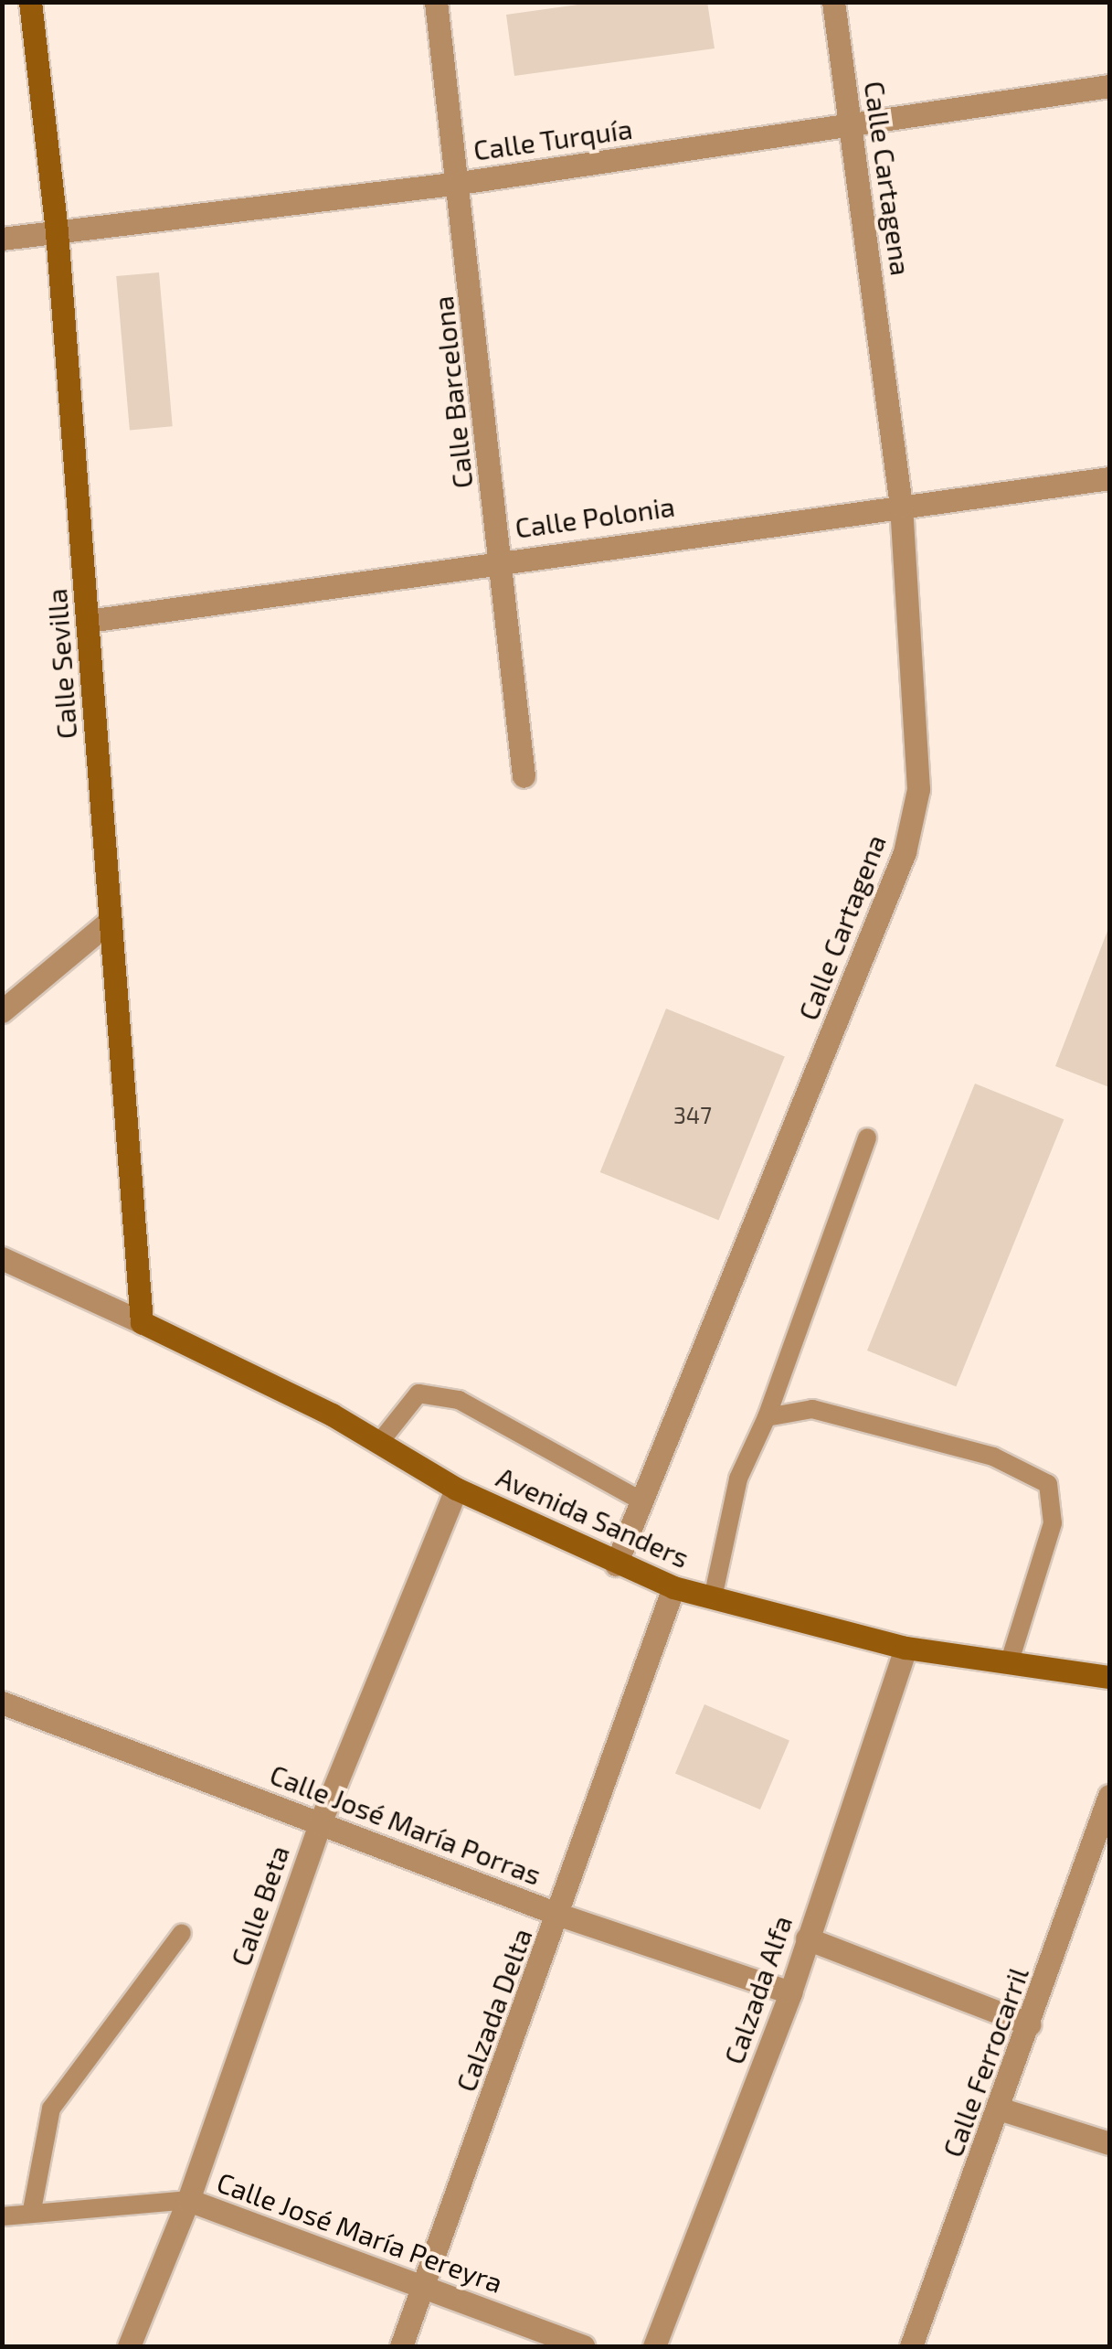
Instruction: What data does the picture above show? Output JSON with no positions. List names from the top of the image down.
{
  "streets": {
    "main road": ["Calle Sevilla", "Avenida Sanders"],
    "street": [
      "Calle Turquía",
      "Calle Cartagena",
      "Calle Barcelona",
      "Calle Polonia",
      "Calle José María Porras",
      "Calle Beta",
      "Calzada Alfa",
      "Calzada Delta",
      "Calle Ferrocarril",
      "Calle José María Pereyra"
    ]
  },
  "crossings": [
    ["Calle Turquía", "Calle Cartagena"],
    ["Calle Turquía", "Calle Barcelona"],
    ["Calle Turquía", "Calle Sevilla"],
    ["Calle Cartagena", "Calle Polonia"],
    ["Calle Cartagena", "Avenida Sanders"],
    ["Calle Barcelona", "Calle Polonia"],
    ["Calle Polonia", "Calle Sevilla"],
    ["Calle Sevilla", "Avenida Sanders"],
    ["Avenida Sanders", "Calle Beta"],
    ["Avenida Sanders", "Calzada Alfa"],
    ["Avenida Sanders", "Calzada Delta"],
    ["Calle José María Porras", "Calle Beta"],
    ["Calle José María Porras", "Calzada Alfa"],
    ["Calle José María Porras", "Calzada Delta"],
    ["Calle Beta", "Calle José María Pereyra"],
    ["Calzada Delta", "Calle José María Pereyra"]
  ],
  "house_numbers": ["347"]
}
